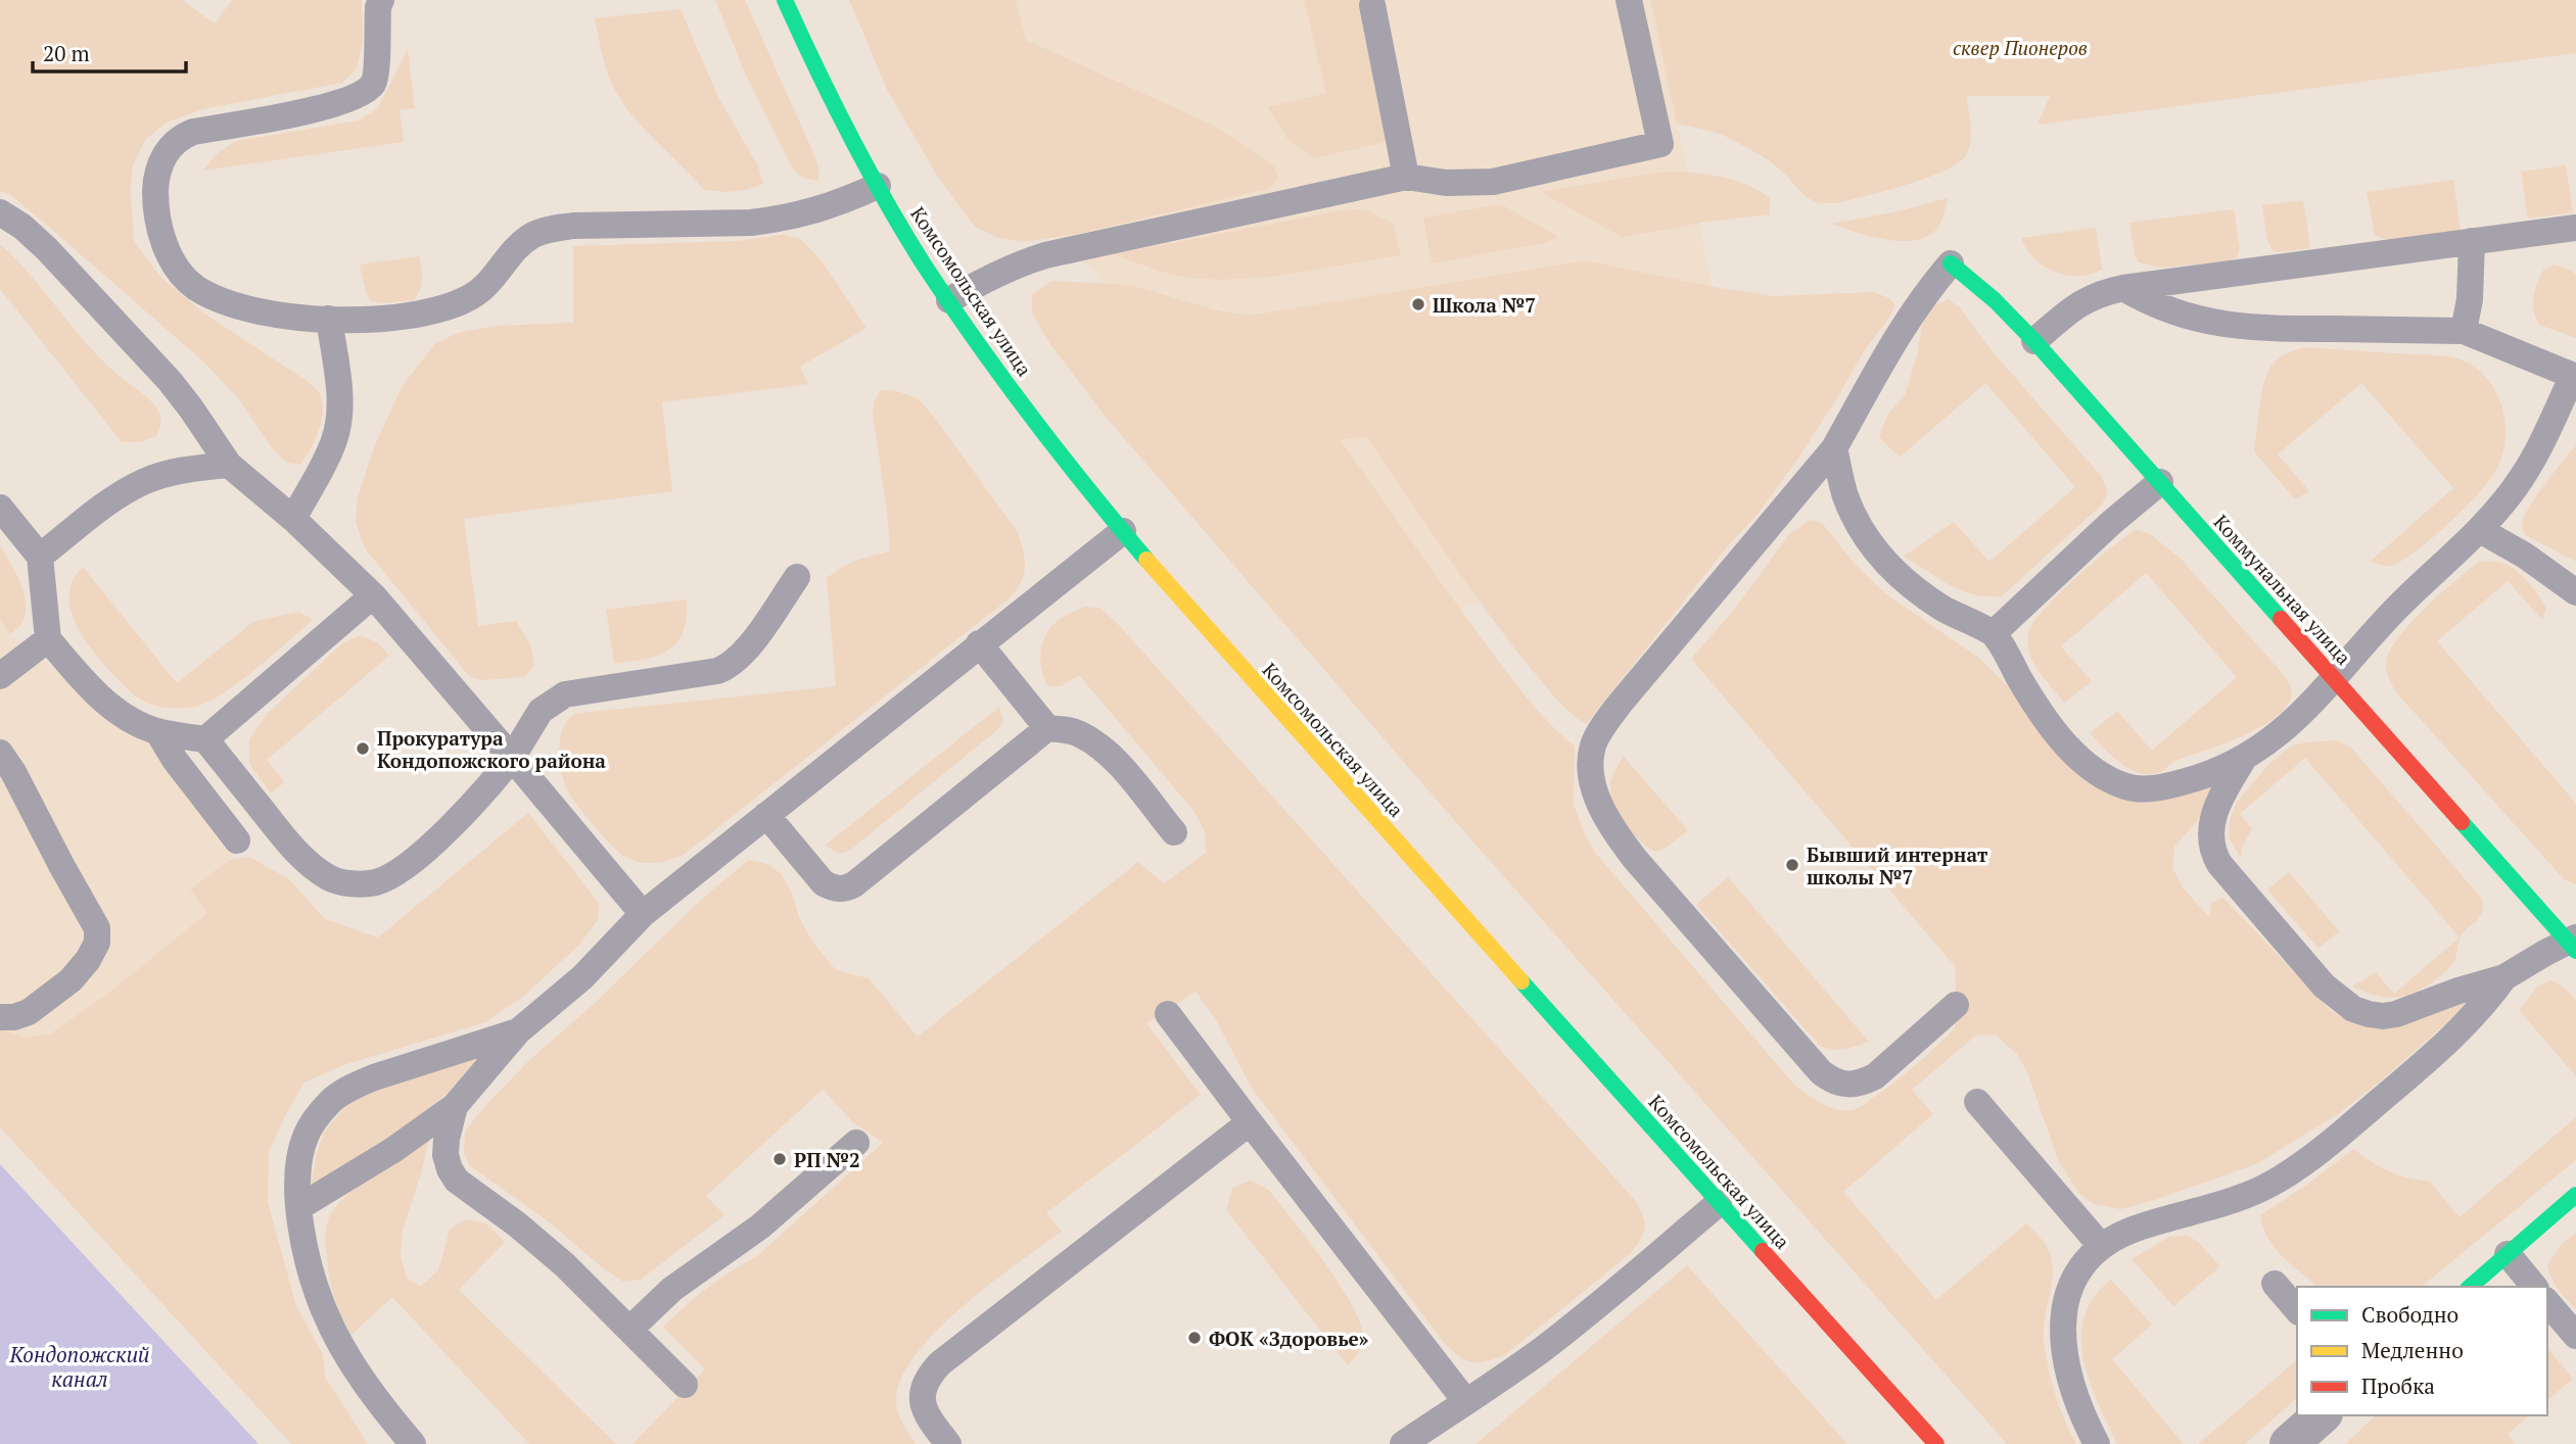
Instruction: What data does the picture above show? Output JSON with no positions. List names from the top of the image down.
{
  "streets": {
    "street": ["Комсомольская улица", "Коммунальная улица"]
  },
  "water": ["Кондопожский канал"],
  "parks": ["сквер Пионеров"],
  "places": [
    "Школа №7",
    "Прокуратура Кондопожского района",
    "Бывший интернат школы №7",
    "РП №2",
    "ФОК «Здоровье»"
  ],
  "legend": ["Свободно", "Медленно", "Пробка"],
  "scale_bar": "20 m"
}
